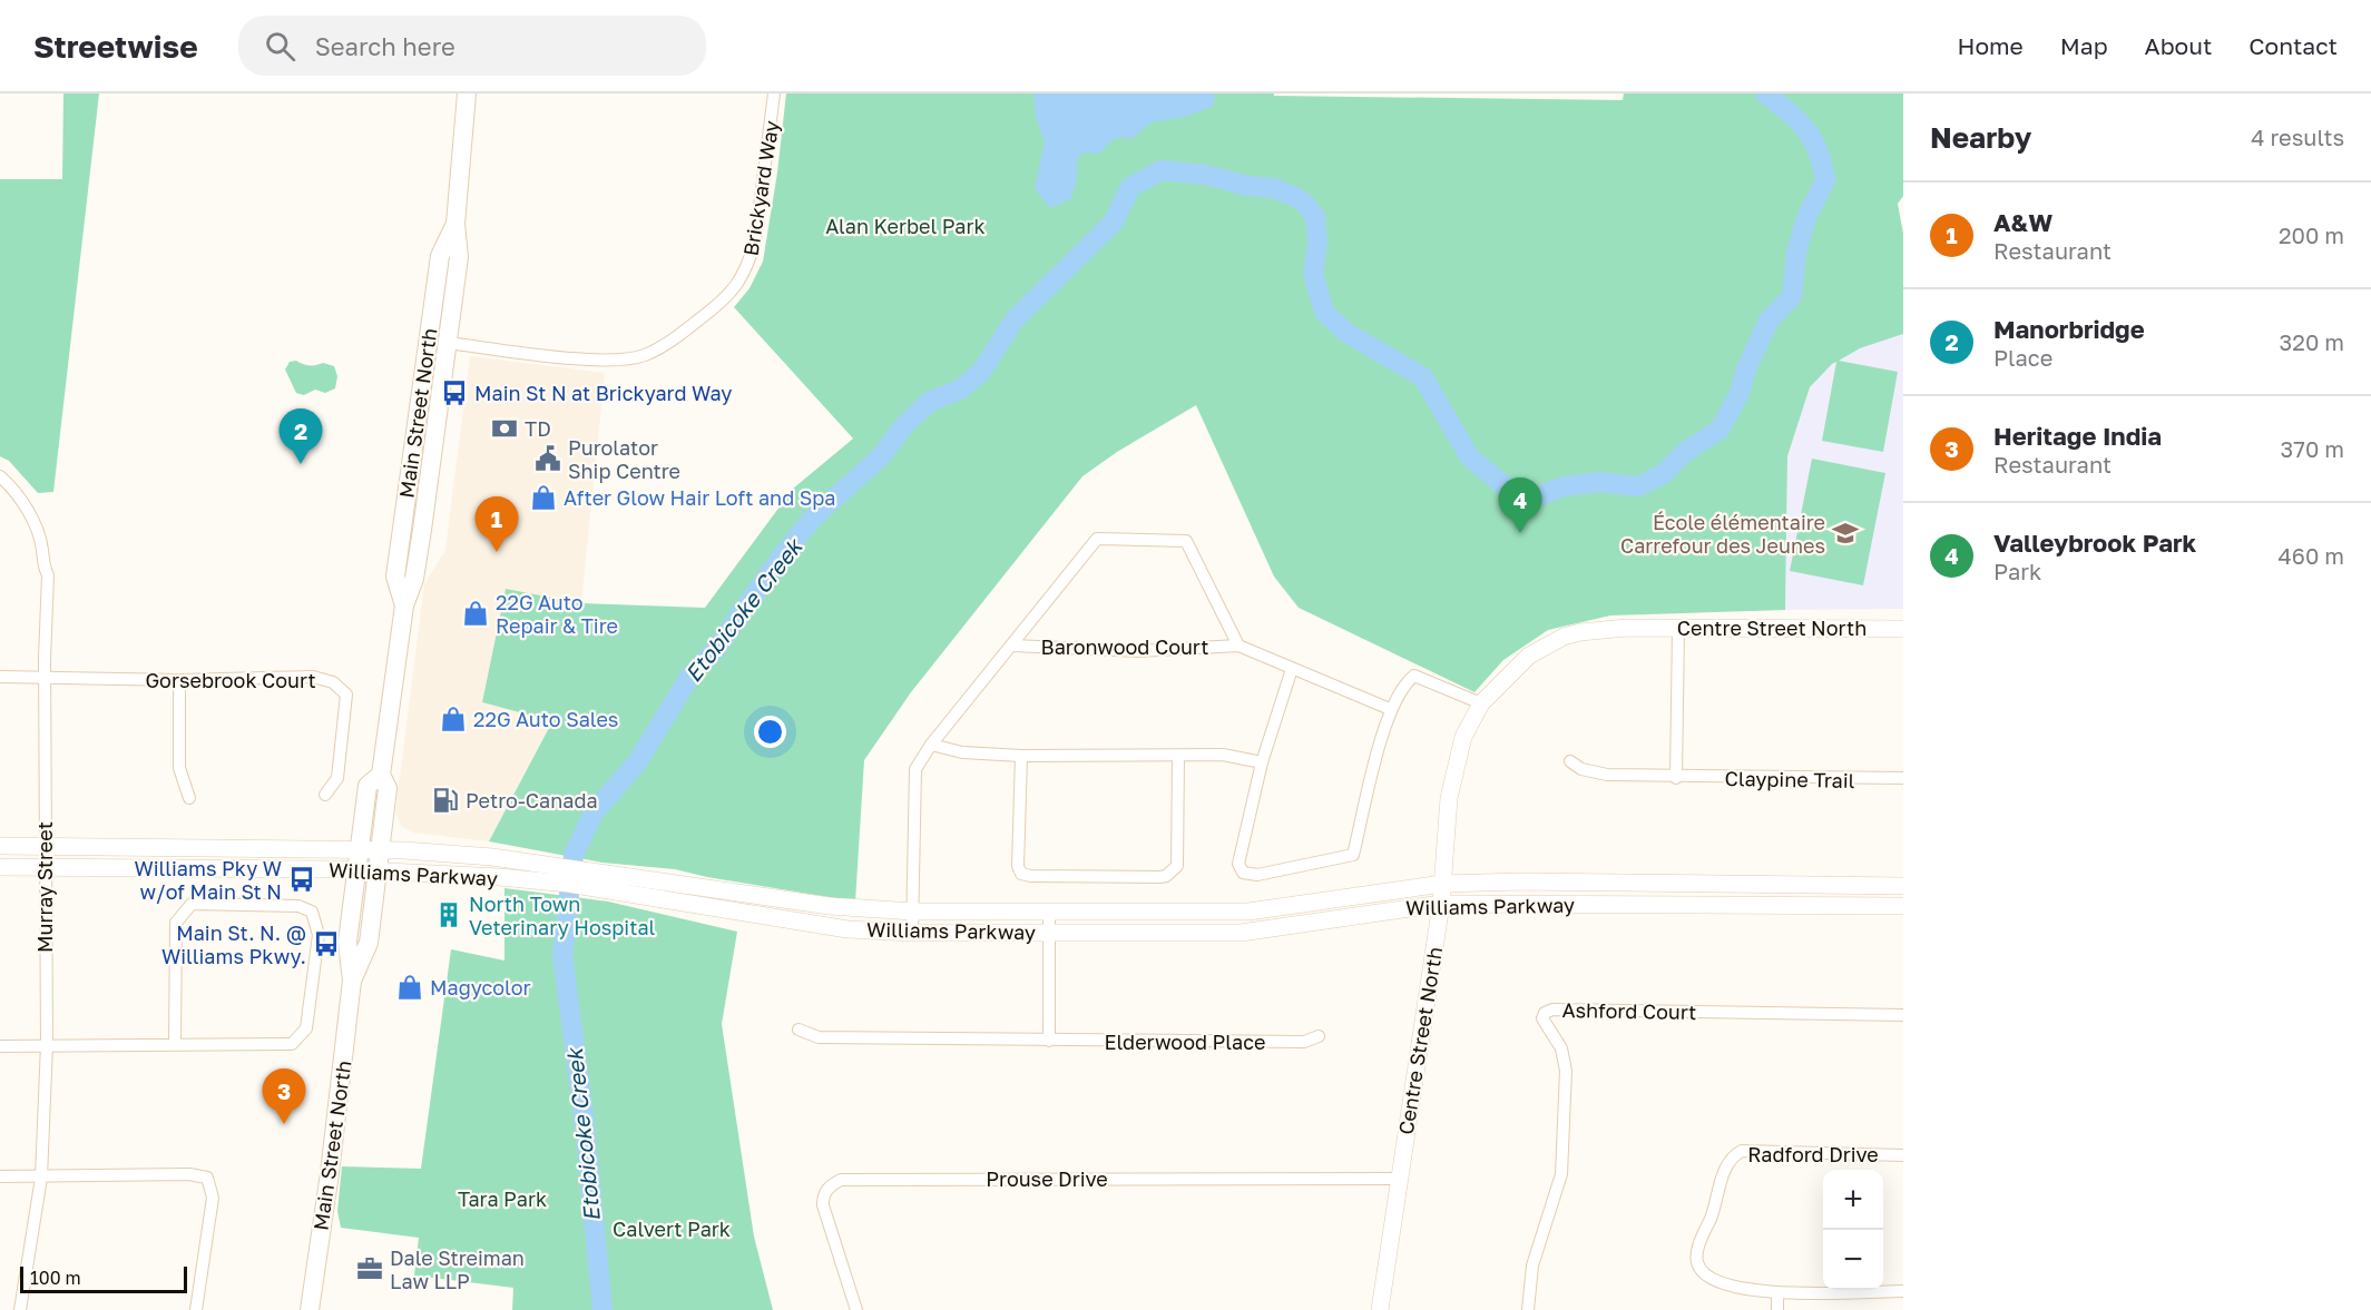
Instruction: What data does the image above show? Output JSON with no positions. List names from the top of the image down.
{
  "streets": {
    "main road": ["Main Street North", "Centre Street North", "Williams Parkway"],
    "street": [
      "Brickyard Way",
      "Baronwood Court",
      "Gorsebrook Court",
      "Claypine Trail",
      "Murray Street",
      "Ashford Court",
      "Elderwood Place",
      "Radford Drive",
      "Prouse Drive"
    ]
  },
  "crossings": [
    ["Brickyard Way", "Main Street North"],
    ["Main Street North", "Williams Parkway"],
    ["Centre Street North", "Williams Parkway"],
    ["Centre Street North", "Prouse Drive"],
    ["Baronwood Court", "Williams Parkway"],
    ["Gorsebrook Court", "Murray Street"],
    ["Williams Parkway", "Murray Street"]
  ],
  "water": ["Etobicoke Creek"],
  "parks": ["Alan Kerbel Park", "Tara Park", "Calvert Park"],
  "places": {
    "bus stop": ["Main St N at Brickyard Way", "Williams Pky W w/of Main St N", "Main St. N. @ Williams Pkwy."],
    "bank": ["TD"],
    "public building": ["Purolator Ship Centre"],
    "shop": [
      "After Glow Hair Loft and Spa",
      "22G Auto Repair & Tire",
      "22G Auto Sales",
      "Magycolor"
    ],
    "school or university": ["École élémentaire Carrefour des Jeunes"],
    "fuel station": ["Petro-Canada"],
    "building": ["North Town Veterinary Hospital"],
    "office": ["Dale Streiman Law LLP"]
  },
  "scale_bar": "100 m",
  "page": {
    "header": "Streetwise",
    "search": "Search here",
    "nav": [
      "Home",
      "Map",
      "About",
      "Contact"
    ],
    "heading": ["Nearby", "4 results"],
    "list": [
      {
        "mark": "1",
        "name": "A&W",
        "note": "Restaurant",
        "value": "200 m"
      },
      {
        "mark": "2",
        "name": "Manorbridge",
        "note": "Place",
        "value": "320 m"
      },
      {
        "mark": "3",
        "name": "Heritage India",
        "note": "Restaurant",
        "value": "370 m"
      },
      {
        "mark": "4",
        "name": "Valleybrook Park",
        "note": "Park",
        "value": "460 m"
      }
    ],
    "pins": [
      "2",
      "4",
      "1",
      "3"
    ],
    "map_buttons": ["+", "−"],
    "scale": "100 m"
  }
}
